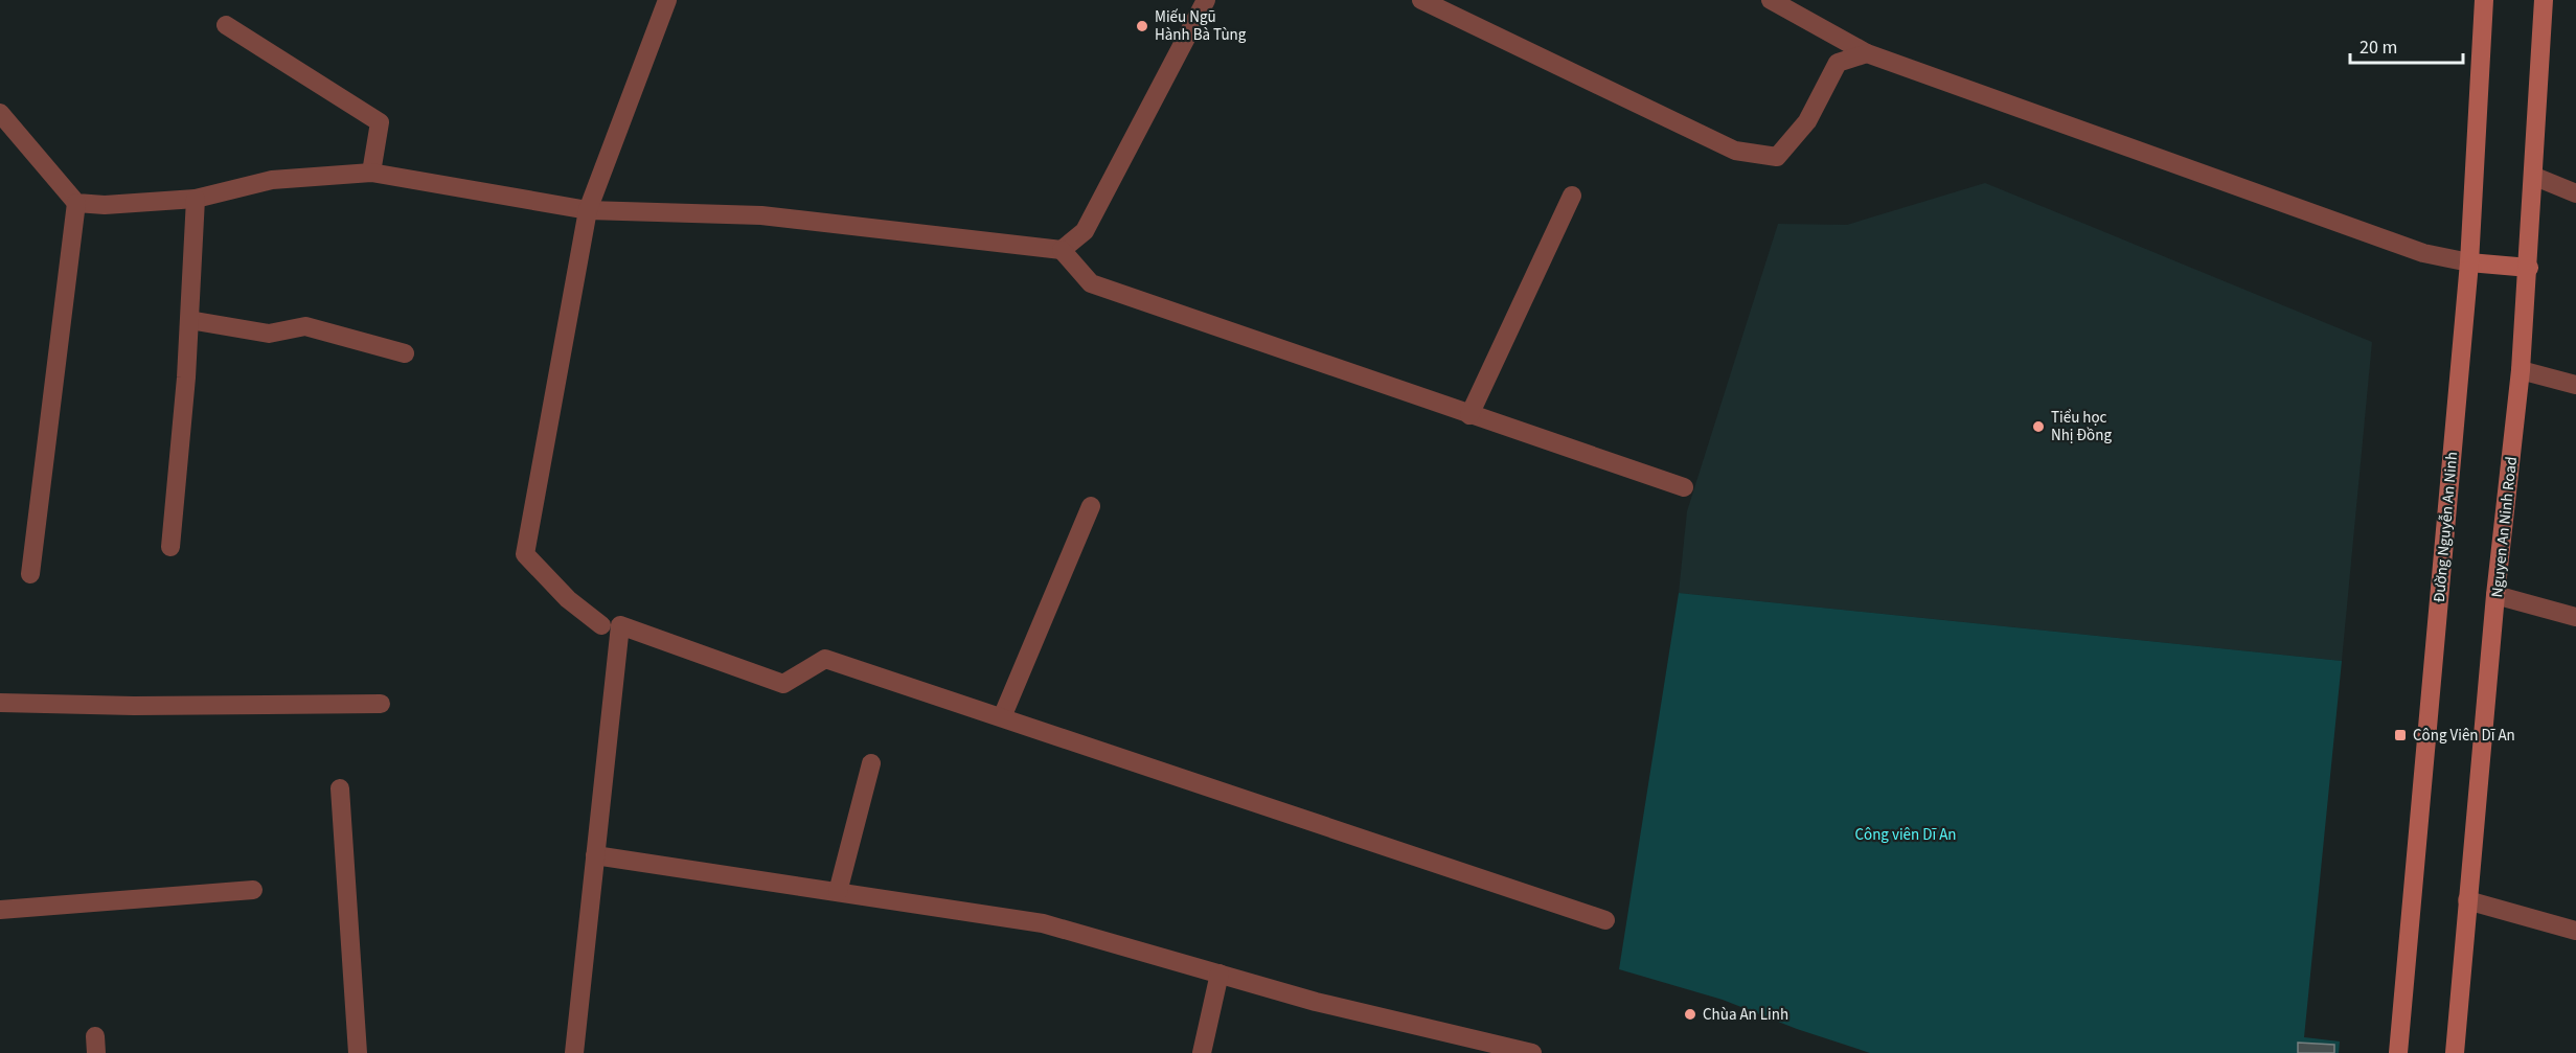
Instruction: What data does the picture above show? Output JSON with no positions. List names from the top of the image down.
{
  "streets": {
    "main road": ["Đường Nguyễn An Ninh", "Nguyen An Ninh Road"]
  },
  "parks": ["Công viên Dĩ An"],
  "places": {
    "other": ["Miếu Ngũ Hành Bà Tùng", "Tiểu học Nhị Đồng", "Chùa An Linh"],
    "transit": ["Công Viên Dĩ An"]
  },
  "scale_bar": "20 m"
}
